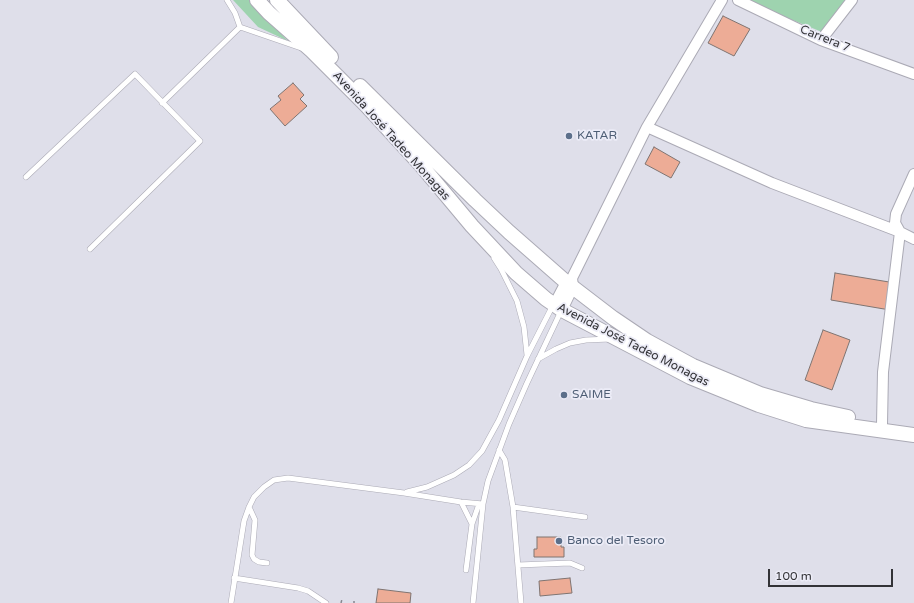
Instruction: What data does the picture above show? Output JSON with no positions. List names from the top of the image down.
{
  "streets": {
    "main road": ["Avenida José Tadeo Monagas"],
    "street": ["Carrera 7"]
  },
  "places": ["KATAR", "SAIME", "Banco del Tesoro"],
  "scale_bar": "100 m"
}
